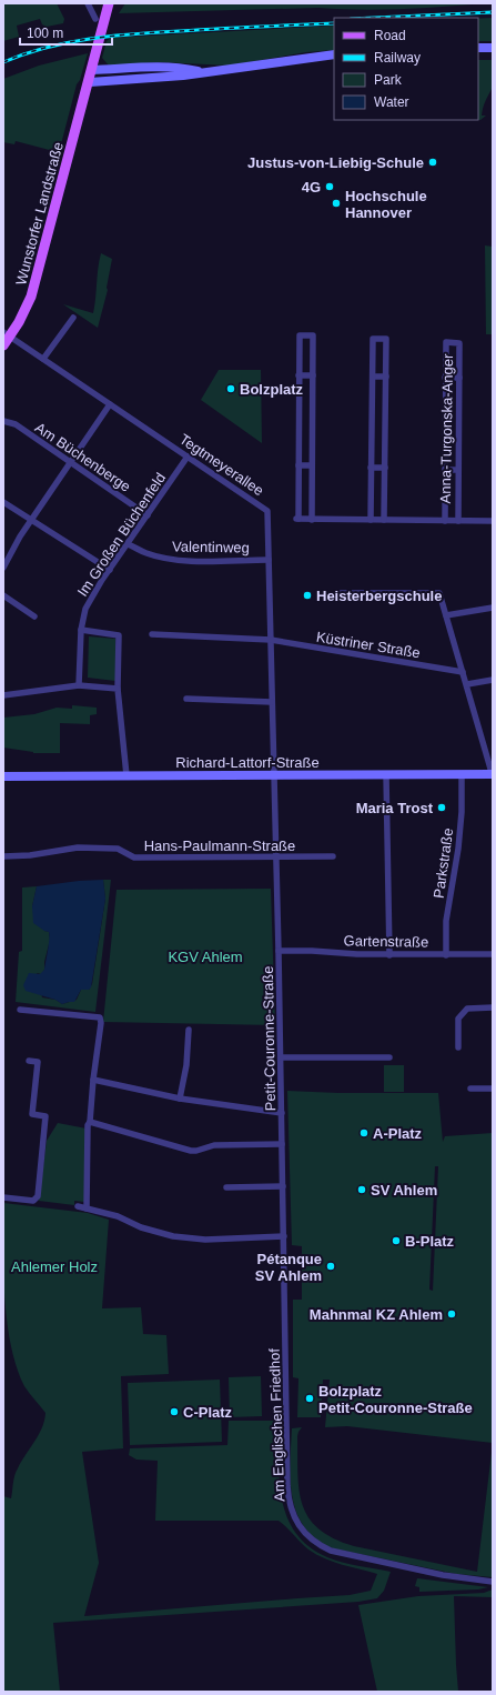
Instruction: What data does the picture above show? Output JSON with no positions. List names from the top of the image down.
{
  "streets": {
    "main road": ["Wunstorfer Landstraße"],
    "street": [
      "Anna-Turgonska-Anger",
      "Am Büchenberge",
      "Tegtmeyerallee",
      "Im Großen Büchenfeld",
      "Valentinweg",
      "Küstriner Straße",
      "Richard-Lattorf-Straße",
      "Hans-Paulmann-Straße",
      "Parkstraße",
      "Gartenstraße",
      "Petit-Couronne-Straße",
      "Am Englischen Friedhof"
    ]
  },
  "crossings": [
    ["Wunstorfer Landstraße", "Tegtmeyerallee"],
    ["Am Büchenberge", "Im Großen Büchenfeld"],
    ["Tegtmeyerallee", "Im Großen Büchenfeld"],
    ["Tegtmeyerallee", "Valentinweg"],
    ["Tegtmeyerallee", "Küstriner Straße"],
    ["Tegtmeyerallee", "Richard-Lattorf-Straße"],
    ["Tegtmeyerallee", "Petit-Couronne-Straße"],
    ["Im Großen Büchenfeld", "Valentinweg"],
    ["Richard-Lattorf-Straße", "Parkstraße"],
    ["Richard-Lattorf-Straße", "Petit-Couronne-Straße"],
    ["Hans-Paulmann-Straße", "Petit-Couronne-Straße"],
    ["Parkstraße", "Gartenstraße"],
    ["Gartenstraße", "Petit-Couronne-Straße"],
    ["Petit-Couronne-Straße", "Am Englischen Friedhof"]
  ],
  "parks": ["KGV Ahlem", "Ahlemer Holz"],
  "places": [
    "Justus-von-Liebig-Schule",
    "4G",
    "Hochschule Hannover",
    "Bolzplatz",
    "Heisterbergschule",
    "Maria Trost",
    "A-Platz",
    "SV Ahlem",
    "B-Platz",
    "Pétanque SV Ahlem",
    "Mahnmal KZ Ahlem",
    "Bolzplatz Petit-Couronne-Straße",
    "C-Platz"
  ],
  "legend": [
    "Road",
    "Railway",
    "Park",
    "Water"
  ],
  "scale_bar": "100 m"
}
